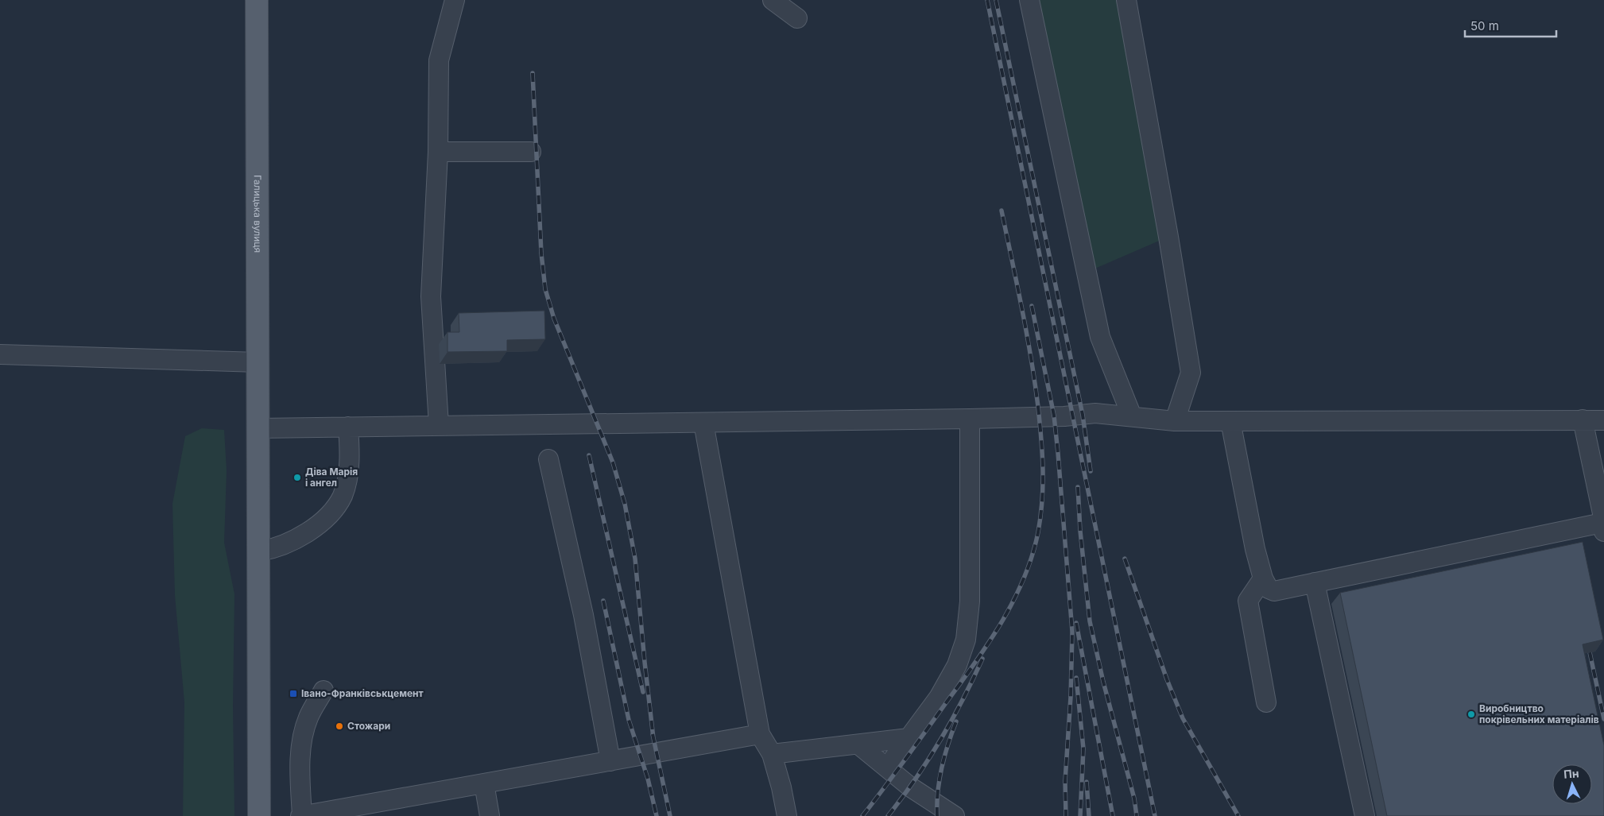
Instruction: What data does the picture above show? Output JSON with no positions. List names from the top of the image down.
{
  "streets": {
    "main road": ["Галицька вулиця"]
  },
  "places": {
    "other": ["Діва Марія і ангел", "Виробництво покрівельних матеріалів", "Стожари"],
    "transit": ["Івано-Франківськцемент"]
  },
  "scale_bar": "50 m",
  "north": "top"
}
